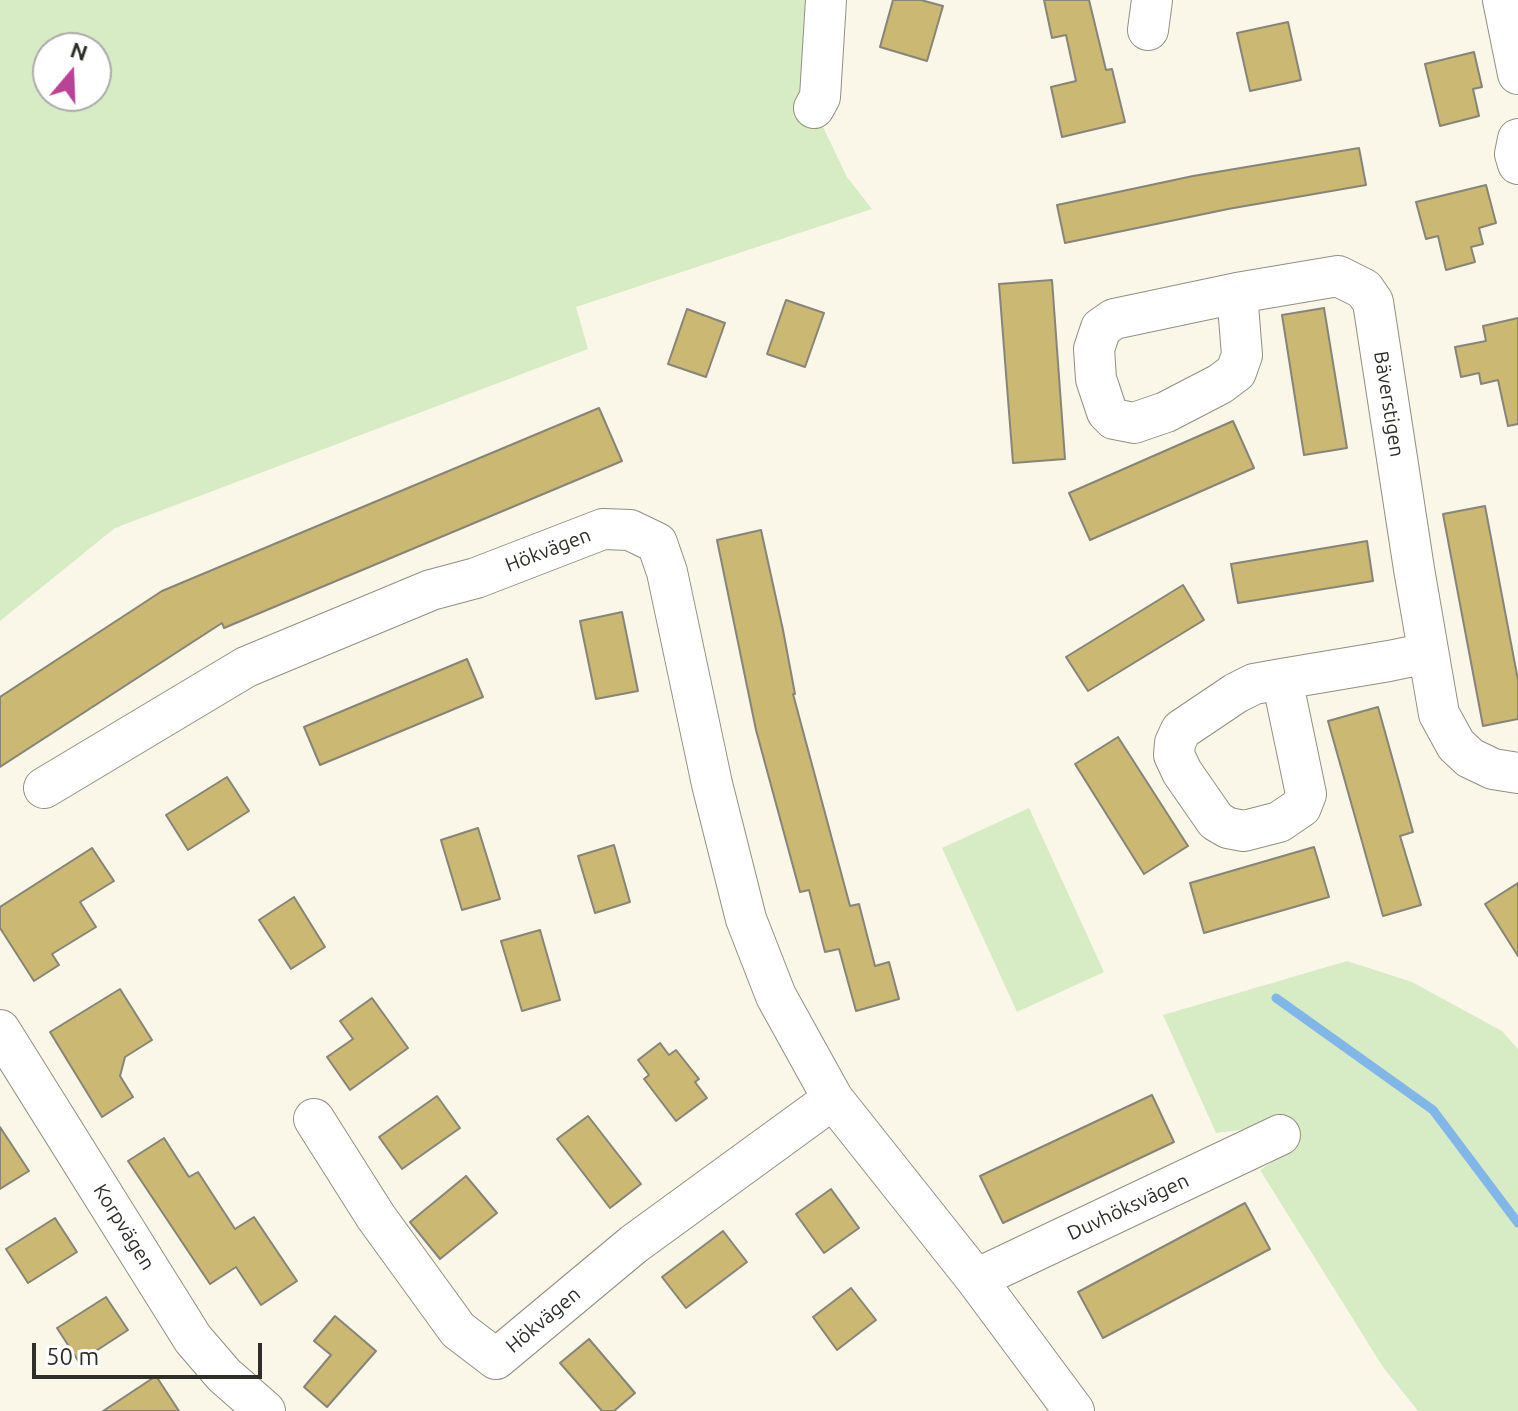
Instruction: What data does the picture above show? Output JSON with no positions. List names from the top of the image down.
{
  "streets": {
    "street": [
      "Bäverstigen",
      "Hökvägen",
      "Duvhöksvägen",
      "Korpvägen"
    ]
  },
  "crossings": [
    ["Hökvägen", "Duvhöksvägen"]
  ],
  "scale_bar": "50 m",
  "north": "top"
}
